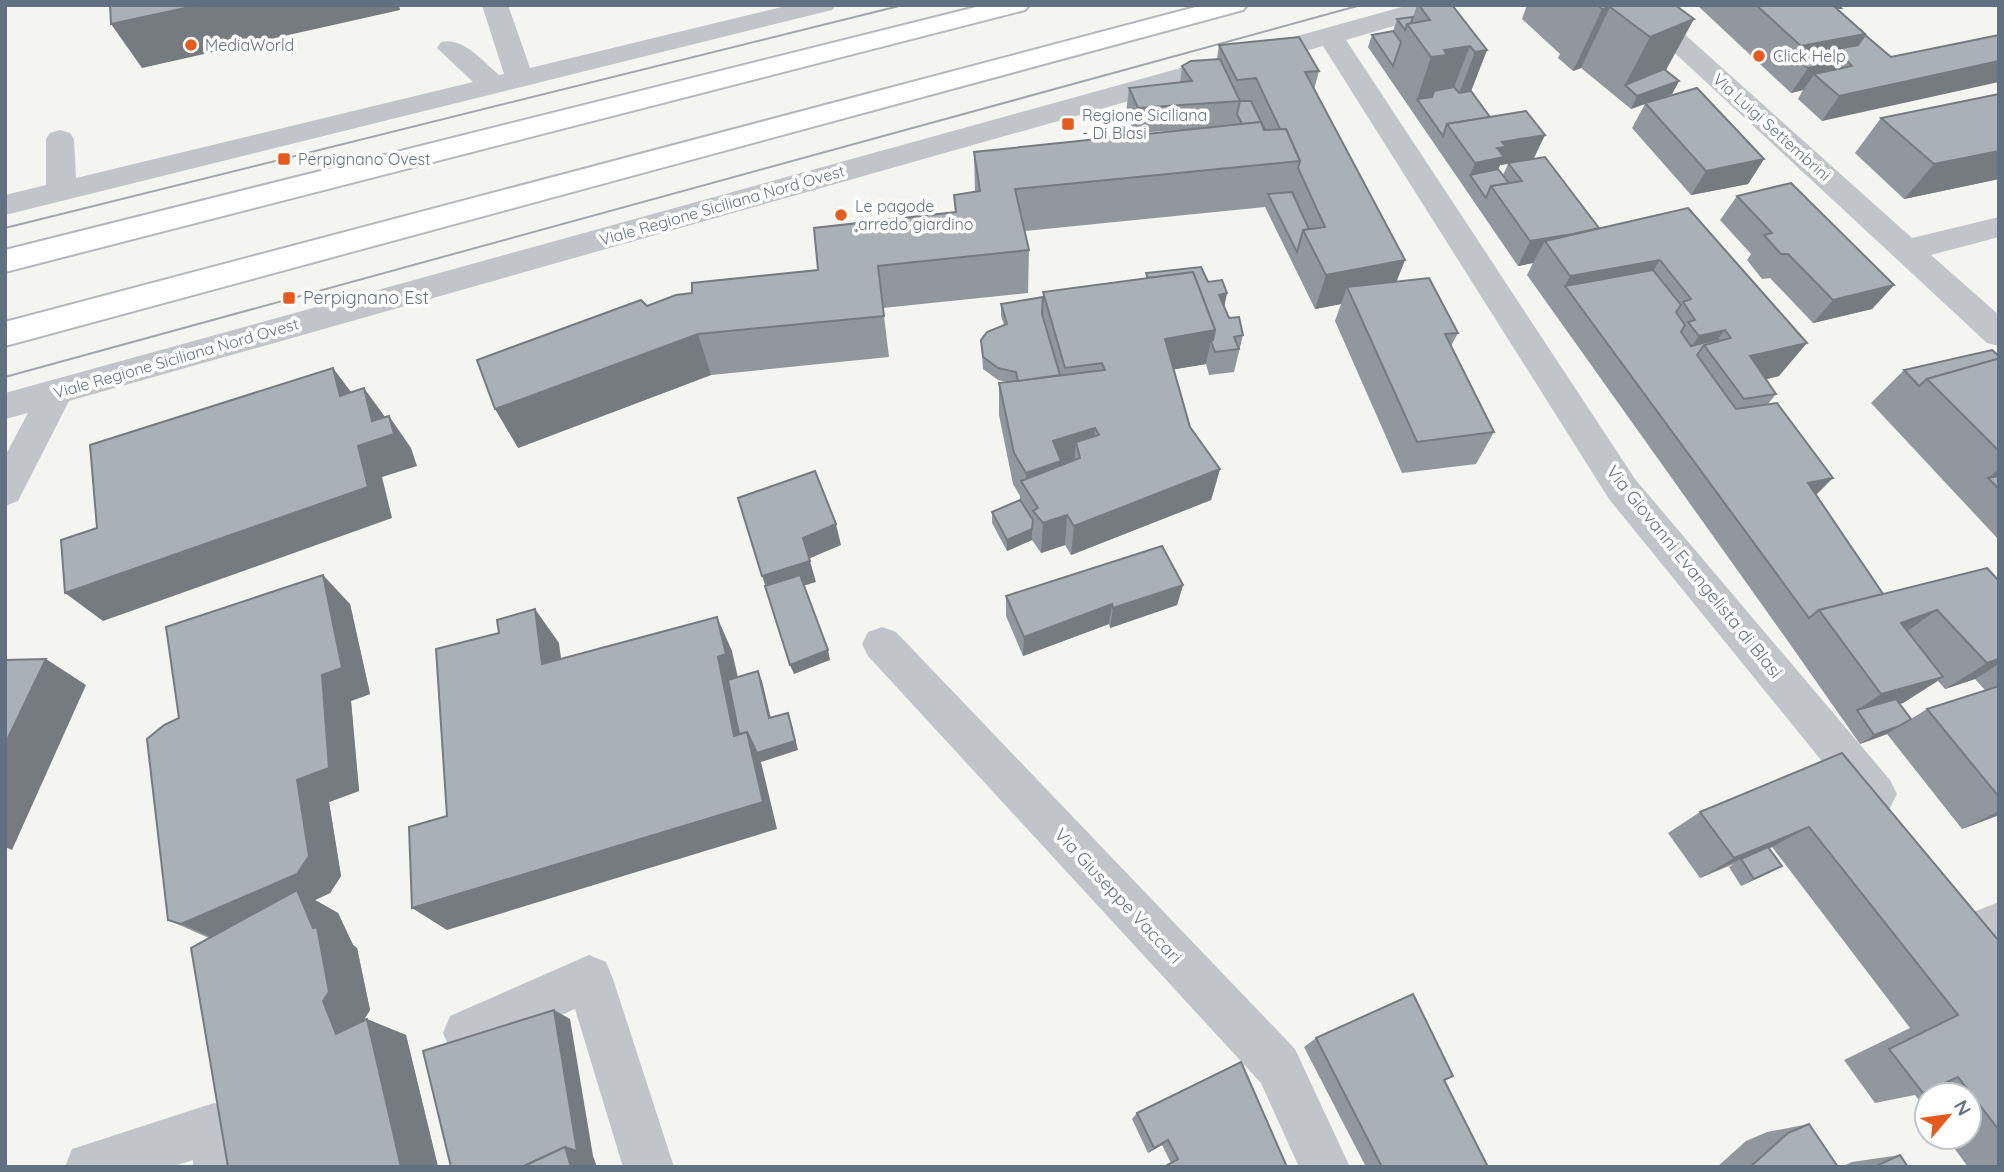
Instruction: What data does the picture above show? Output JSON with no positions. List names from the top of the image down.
{
  "streets": {
    "street": [
      "Via Luigi Settembrini",
      "Viale Regione Siciliana Nord Ovest",
      "Via Giovanni Evangelista di Blasi",
      "Via Giuseppe Vaccari"
    ]
  },
  "crossings": [
    ["Viale Regione Siciliana Nord Ovest", "Via Giovanni Evangelista di Blasi"]
  ],
  "places": {
    "other": ["MediaWorld", "Click Help", "Le pagode ,arredo giardino"],
    "transit": ["Regione Siciliana - Di Blasi", "Perpignano Ovest", "Perpignano Est"]
  },
  "north": "top right"
}
